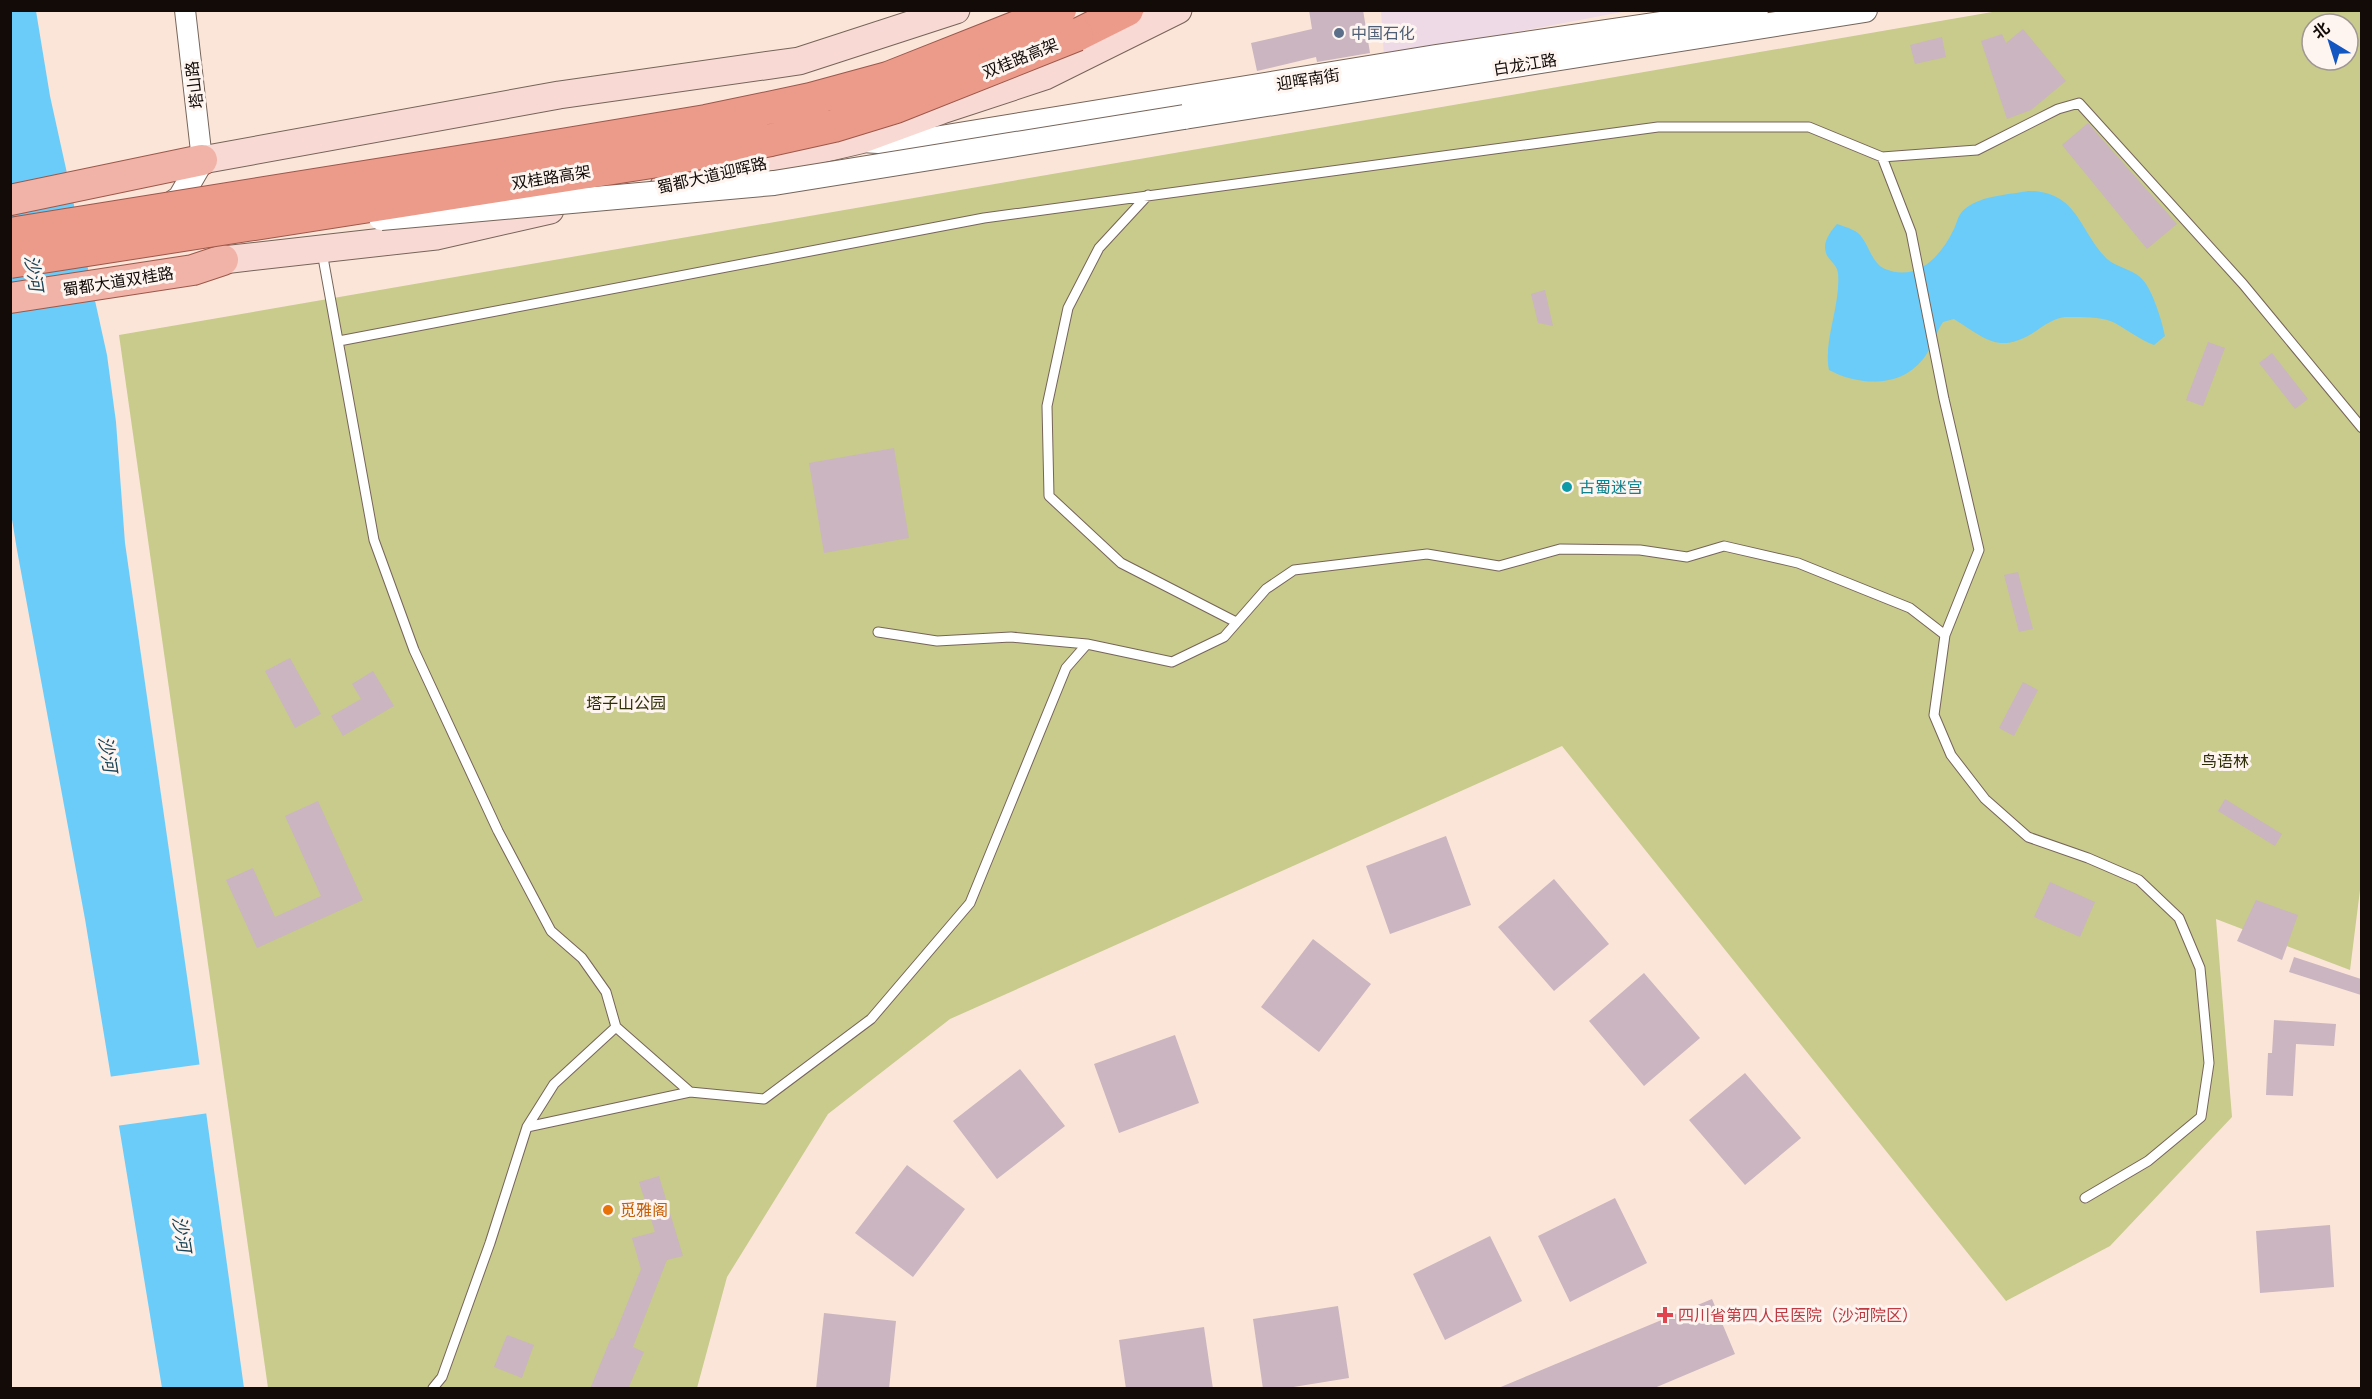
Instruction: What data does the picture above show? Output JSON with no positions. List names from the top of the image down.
{
  "streets": {
    "highway": ["双桂路高架"],
    "main road": ["蜀都大道迎晖路", "蜀都大道双桂路"],
    "street": ["白龙江路", "迎晖南街", "塔山路"]
  },
  "crossings": [
    ["双桂路高架", "白龙江路"],
    ["迎晖南街", "蜀都大道迎晖路"],
    ["蜀都大道迎晖路", "蜀都大道双桂路"]
  ],
  "water": ["沙河"],
  "parks": ["塔子山公园", "鸟语林"],
  "places": {
    "other": ["中国石化", "古蜀迷宫", "觅雅阁"],
    "health": ["四川省第四人民医院（沙河院区）"]
  },
  "north": "top left"
}
